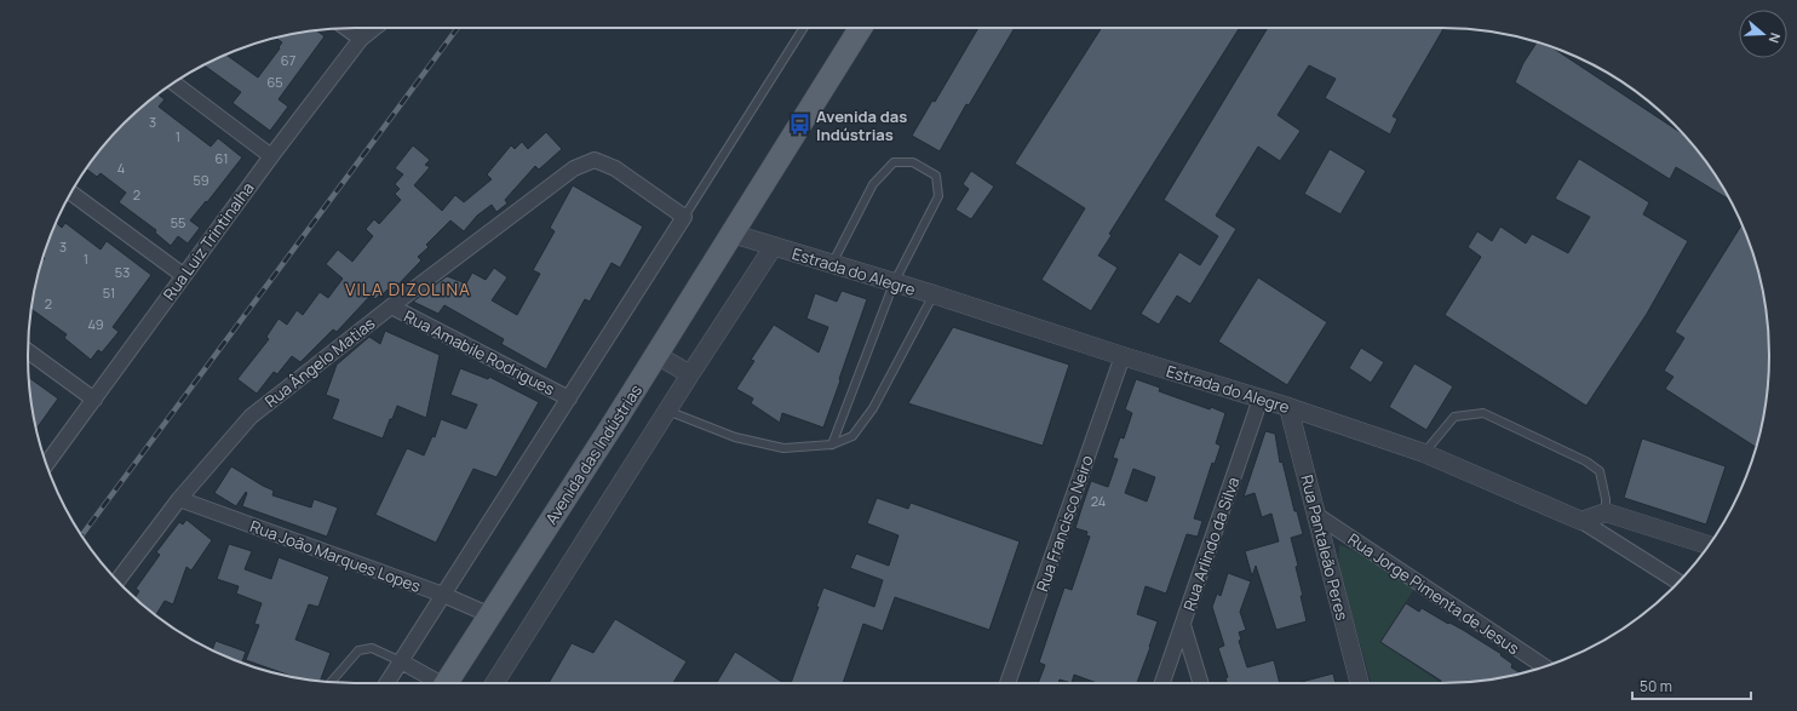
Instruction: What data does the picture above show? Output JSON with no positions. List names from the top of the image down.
{
  "streets": {
    "main road": ["Avenida das Indústrias"],
    "street": [
      "Rua Luiz Trintinalha",
      "Estrada do Alegre",
      "Rua Amabile Rodrigues",
      "Rua Ângelo Matias",
      "Rua Francisco Neiro",
      "Rua Arlindo da Silva",
      "Rua Pantaleão Peres",
      "Rua João Marques Lopes",
      "Rua Jorge Pimenta de Jesus"
    ]
  },
  "crossings": [
    ["Estrada do Alegre", "Avenida das Indústrias"],
    ["Estrada do Alegre", "Rua Francisco Neiro"],
    ["Estrada do Alegre", "Rua Arlindo da Silva"],
    ["Estrada do Alegre", "Rua Pantaleão Peres"],
    ["Rua Amabile Rodrigues", "Rua Ângelo Matias"],
    ["Rua Ângelo Matias", "Rua João Marques Lopes"],
    ["Avenida das Indústrias", "Rua João Marques Lopes"],
    ["Rua Pantaleão Peres", "Rua Jorge Pimenta de Jesus"]
  ],
  "districts": ["VILA DIZOLINA"],
  "places": {
    "bus stop": ["Avenida das Indústrias"]
  },
  "house_numbers": [
    "67",
    "65",
    "3",
    "1",
    "61",
    "4",
    "59",
    "2",
    "55",
    "3",
    "1",
    "53",
    "51",
    "2",
    "49",
    "24"
  ],
  "scale_bar": "50 m",
  "north": "right"
}
